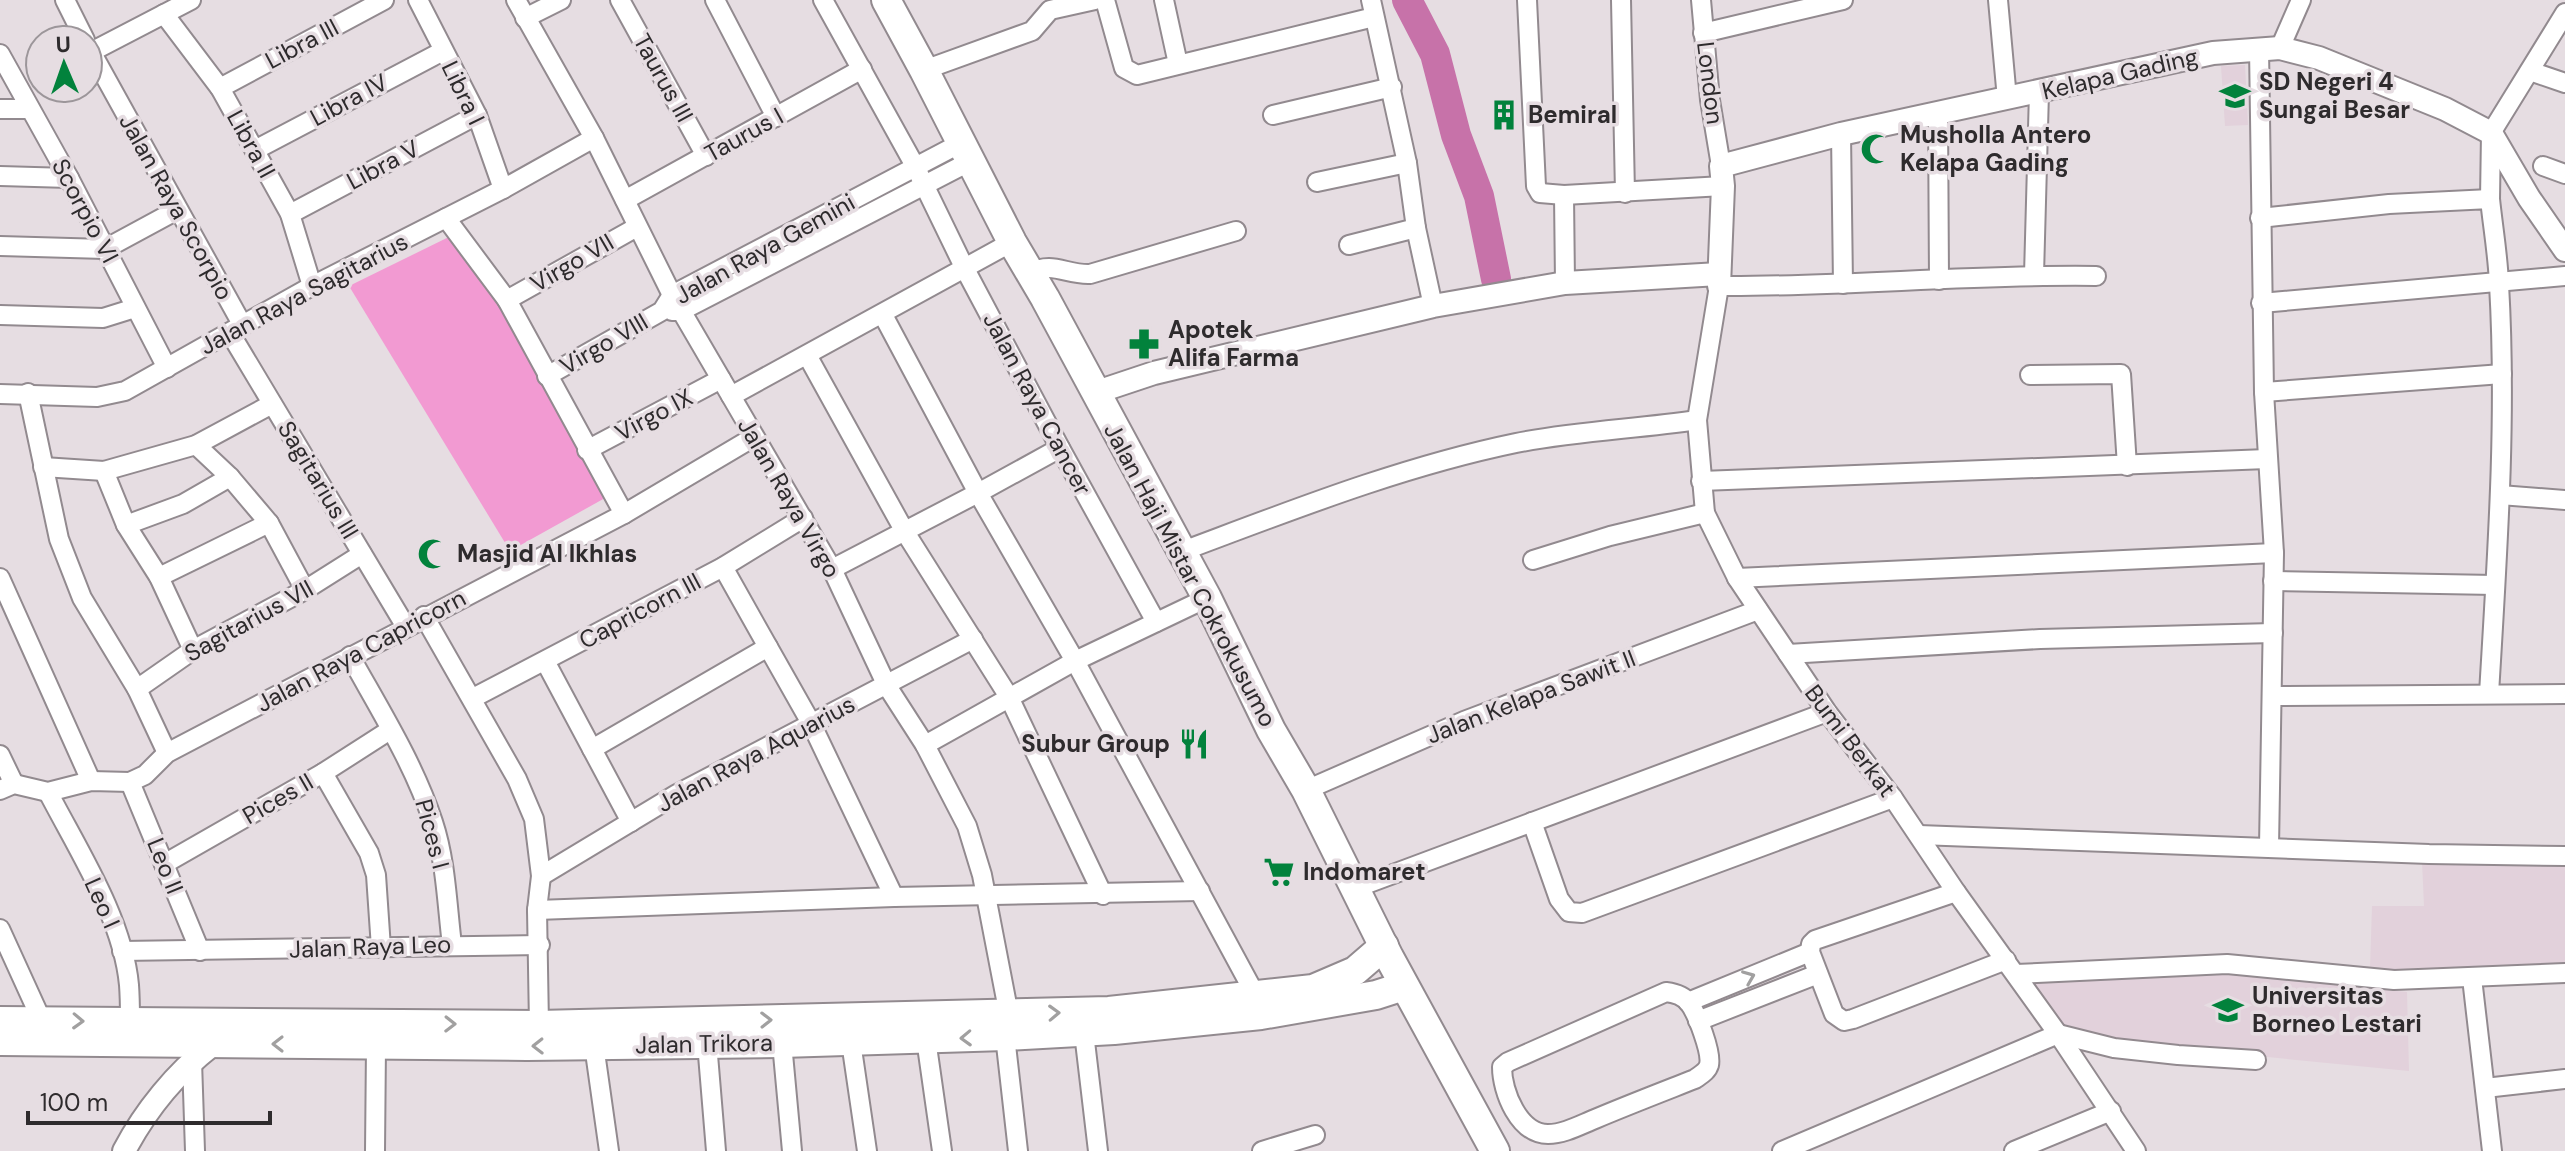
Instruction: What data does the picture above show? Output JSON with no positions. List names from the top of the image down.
{
  "streets": {
    "main road": ["Jalan Haji Mistar Cokrokusumo", "Jalan Trikora"],
    "street": [
      "Libra III",
      "Kelapa Gading",
      "Taurus III",
      "London",
      "Libra I",
      "Libra IV",
      "Taurus I",
      "Libra II",
      "Libra V",
      "Jalan Raya Scorpio",
      "Scorpio VI",
      "Jalan Raya Gemini",
      "Virgo VII",
      "Jalan Raya Sagitarius",
      "Virgo VIII",
      "Jalan Raya Cancer",
      "Virgo IX",
      "Sagitarius III",
      "Jalan Raya Virgo",
      "Capricorn III",
      "Sagitarius VII",
      "Jalan Raya Capricorn",
      "Jalan Kelapa Sawit II",
      "Bumi Berkat",
      "Jalan Raya Aquarius",
      "Pices II",
      "Pices I",
      "Leo II",
      "Leo I",
      "Jalan Raya Leo"
    ]
  },
  "crossings": [
    ["Libra III", "Libra II"],
    ["Kelapa Gading", "London"],
    ["Taurus III", "Taurus I"],
    ["Libra I", "Libra IV"],
    ["Libra I", "Libra V"],
    ["Libra I", "Jalan Raya Sagitarius"],
    ["Libra IV", "Libra II"],
    ["Taurus I", "Jalan Raya Cancer"],
    ["Taurus I", "Jalan Raya Virgo"],
    ["Libra II", "Libra V"],
    ["Libra II", "Jalan Raya Sagitarius"],
    ["Jalan Raya Scorpio", "Jalan Raya Sagitarius"],
    ["Jalan Raya Scorpio", "Sagitarius III"],
    ["Scorpio VI", "Jalan Raya Sagitarius"],
    ["Jalan Raya Gemini", "Virgo VIII"],
    ["Jalan Raya Gemini", "Jalan Raya Cancer"],
    ["Jalan Raya Gemini", "Jalan Raya Virgo"],
    ["Jalan Raya Gemini", "Jalan Haji Mistar Cokrokusumo"],
    ["Virgo VII", "Jalan Raya Virgo"],
    ["Jalan Raya Sagitarius", "Sagitarius III"],
    ["Jalan Raya Sagitarius", "Jalan Raya Virgo"],
    ["Virgo IX", "Jalan Raya Virgo"],
    ["Sagitarius III", "Sagitarius VII"],
    ["Sagitarius III", "Jalan Raya Capricorn"],
    ["Jalan Raya Virgo", "Capricorn III"],
    ["Jalan Raya Virgo", "Jalan Raya Capricorn"],
    ["Jalan Raya Virgo", "Jalan Raya Aquarius"],
    ["Jalan Raya Virgo", "Jalan Trikora"],
    ["Jalan Haji Mistar Cokrokusumo", "Jalan Kelapa Sawit II"],
    ["Jalan Haji Mistar Cokrokusumo", "Jalan Trikora"],
    ["Jalan Raya Capricorn", "Pices I"],
    ["Jalan Raya Capricorn", "Leo II"],
    ["Jalan Kelapa Sawit II", "Bumi Berkat"],
    ["Pices II", "Pices I"],
    ["Pices II", "Leo II"],
    ["Pices I", "Jalan Raya Leo"],
    ["Leo II", "Jalan Raya Leo"],
    ["Leo I", "Jalan Raya Leo"],
    ["Leo I", "Jalan Trikora"]
  ],
  "places": {
    "school or university": ["SD Negeri 4 Sungai Besar", "Universitas Borneo Lestari"],
    "building": ["Bemiral"],
    "mosque": ["Musholla Antero Kelapa Gading", "Masjid Al Ikhlas"],
    "pharmacy": ["Apotek Alifa Farma"],
    "restaurant": ["Subur Group"],
    "supermarket": ["Indomaret"]
  },
  "scale_bar": "100 m",
  "north": "top"
}
